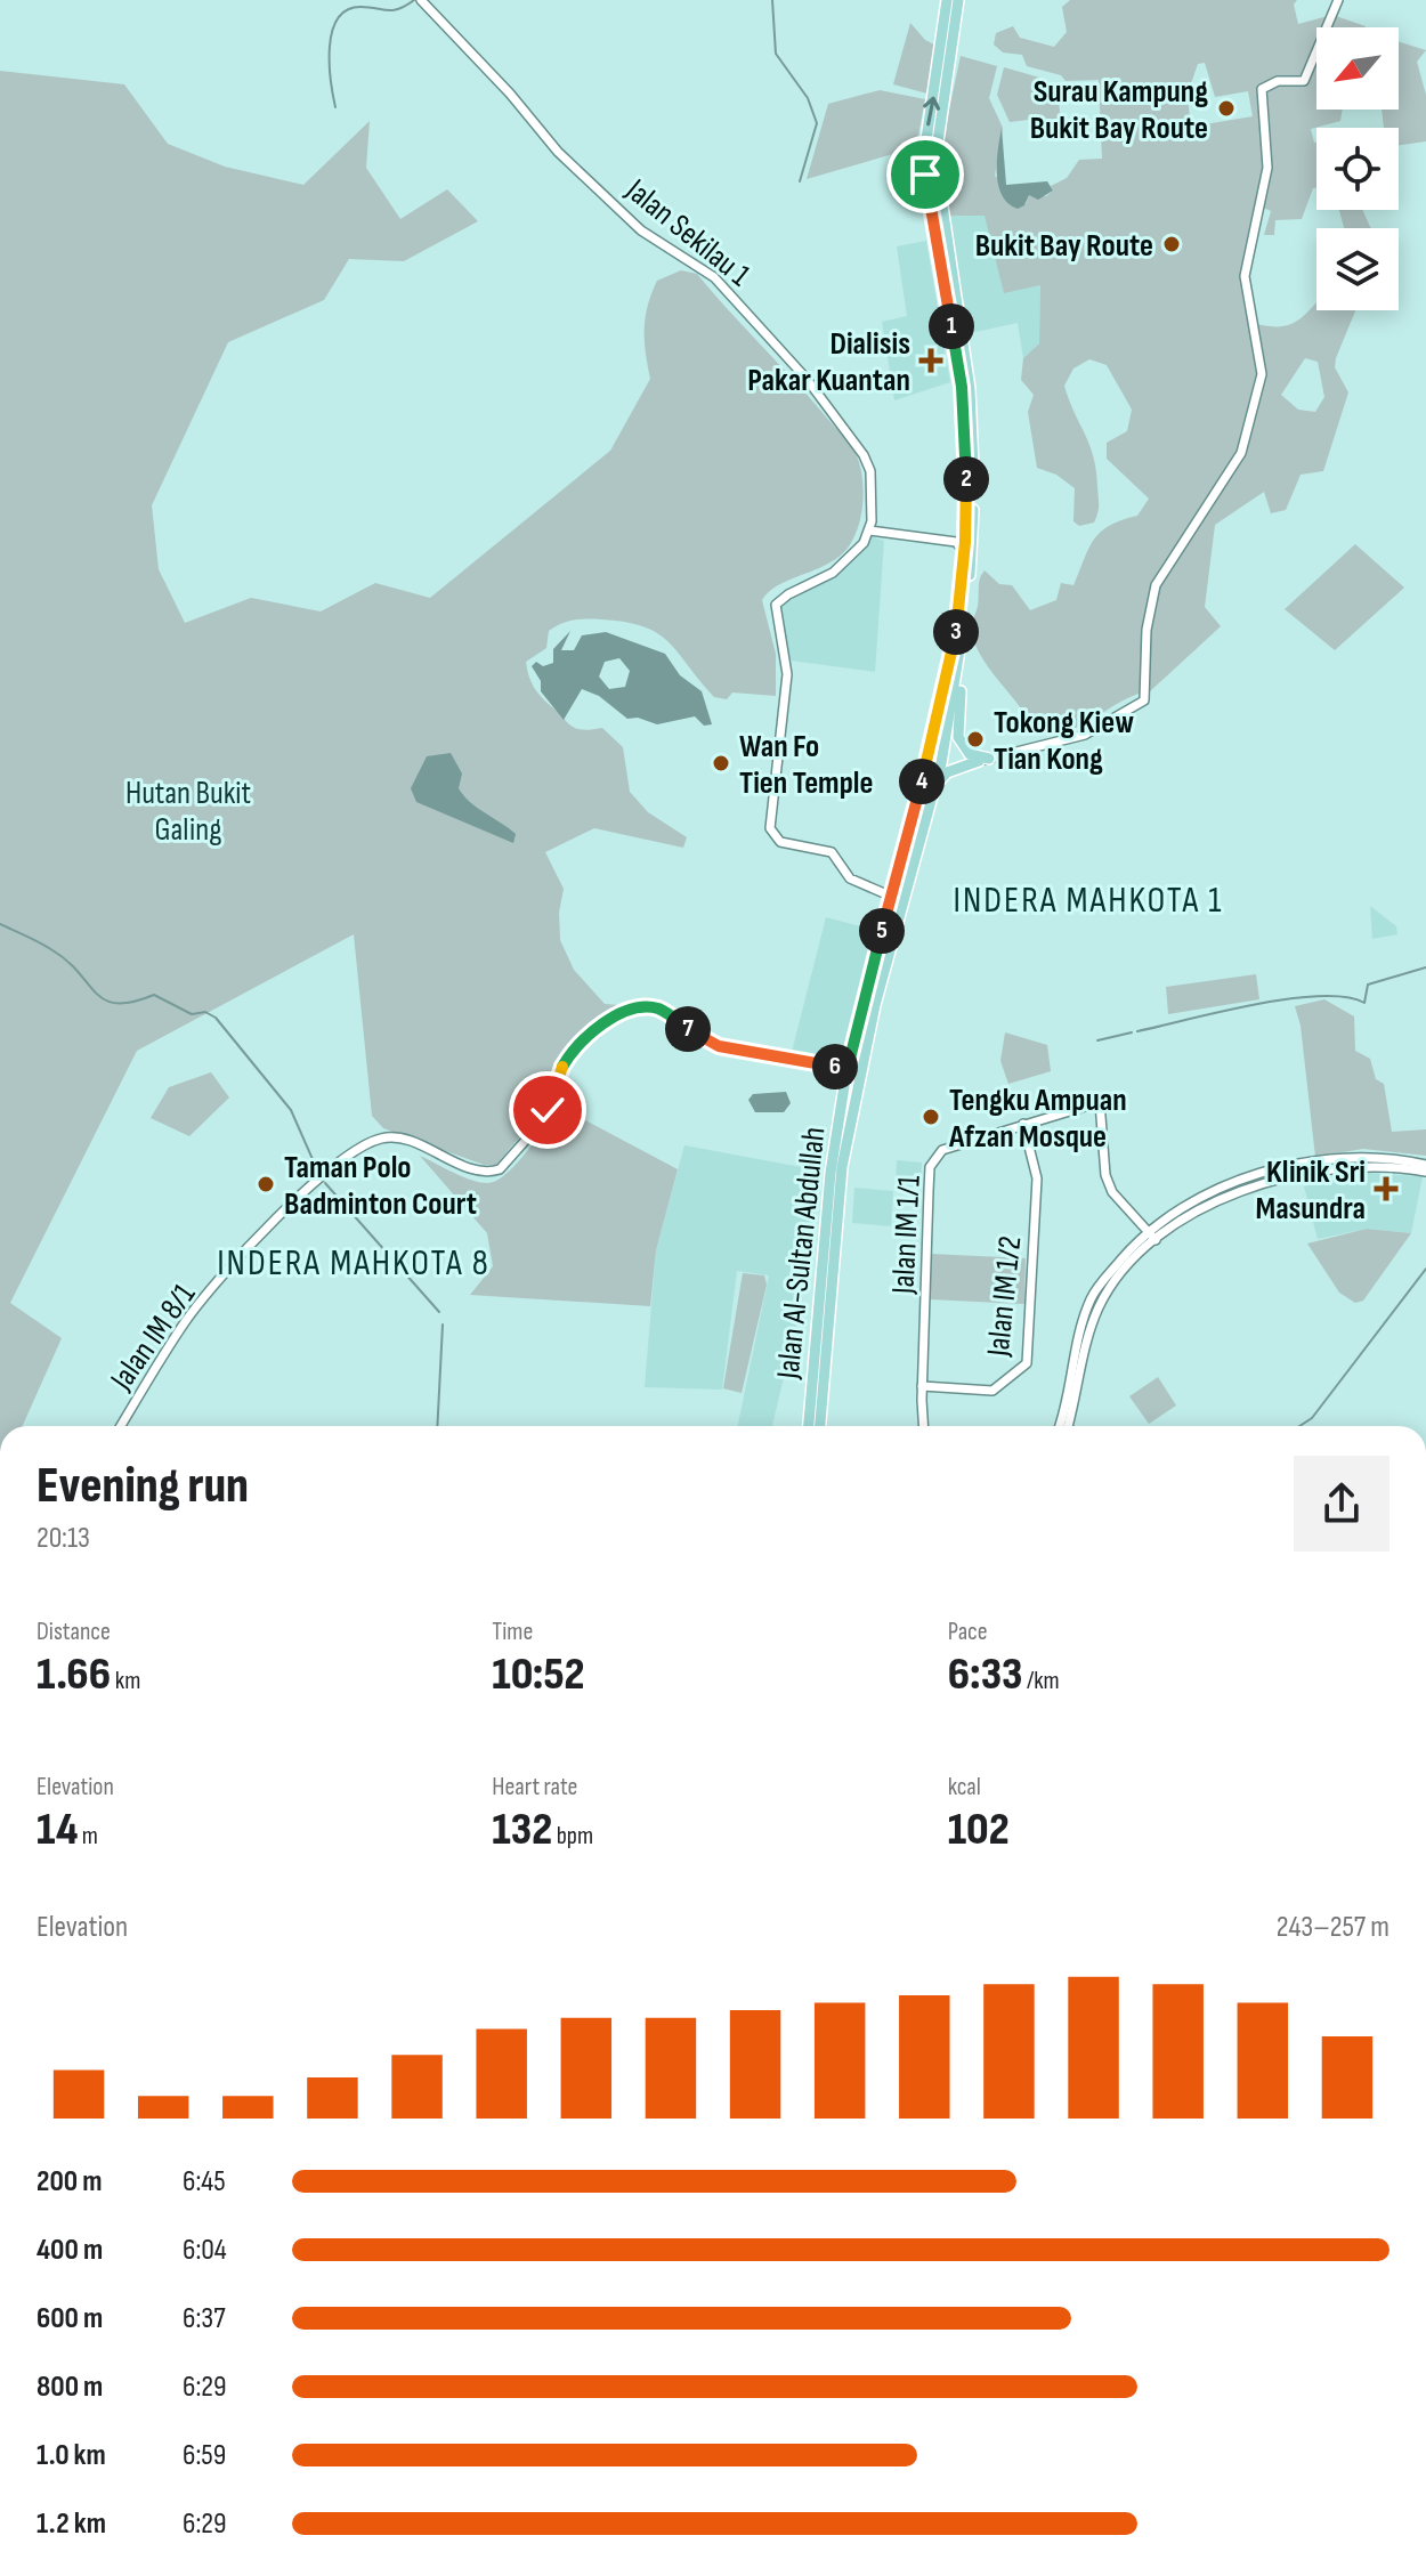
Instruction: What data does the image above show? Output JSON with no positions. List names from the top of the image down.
{
  "streets": {
    "main road": ["Jalan Al-Sultan Abdullah"],
    "street": [
      "Jalan Sekilau 1",
      "Jalan IM 1/1",
      "Jalan IM 1/2",
      "Jalan IM 8/1"
    ]
  },
  "crossings": [
    ["Jalan IM 1/1", "Jalan IM 1/2"],
    ["Jalan Al-Sultan Abdullah", "Jalan IM 8/1"]
  ],
  "districts": ["INDERA MAHKOTA 1", "INDERA MAHKOTA 8"],
  "parks": ["Hutan Bukit Galing"],
  "places": {
    "other": [
      "Surau Kampung Bukit Bay Route",
      "Bukit Bay Route",
      "Tokong Kiew Tian Kong",
      "Wan Fo Tien Temple",
      "Tengku Ampuan Afzan Mosque",
      "Taman Polo Badminton Court"
    ],
    "health": ["Dialisis Pakar Kuantan", "Klinik Sri Masundra"]
  },
  "north": "bottom left",
  "page": {
    "pins": [
      "1",
      "2",
      "3",
      "4",
      "5",
      "7",
      "6"
    ],
    "heading": ["Evening run", "20:13"],
    "stats": [
      ["Distance", "1.66 km"],
      ["Time", "10:52"],
      ["Pace", "6:33 /km"],
      ["Elevation", "14 m"],
      ["Heart rate", "132 bpm"],
      ["kcal", "102"]
    ],
    "chart": ["Elevation", "243–257 m"],
    "list": [
      {
        "name": "200 m",
        "note": "6:45"
      },
      {
        "name": "400 m",
        "note": "6:04"
      },
      {
        "name": "600 m",
        "note": "6:37"
      },
      {
        "name": "800 m",
        "note": "6:29"
      },
      {
        "name": "1.0 km",
        "note": "6:59"
      },
      {
        "name": "1.2 km",
        "note": "6:29"
      }
    ]
  }
}
